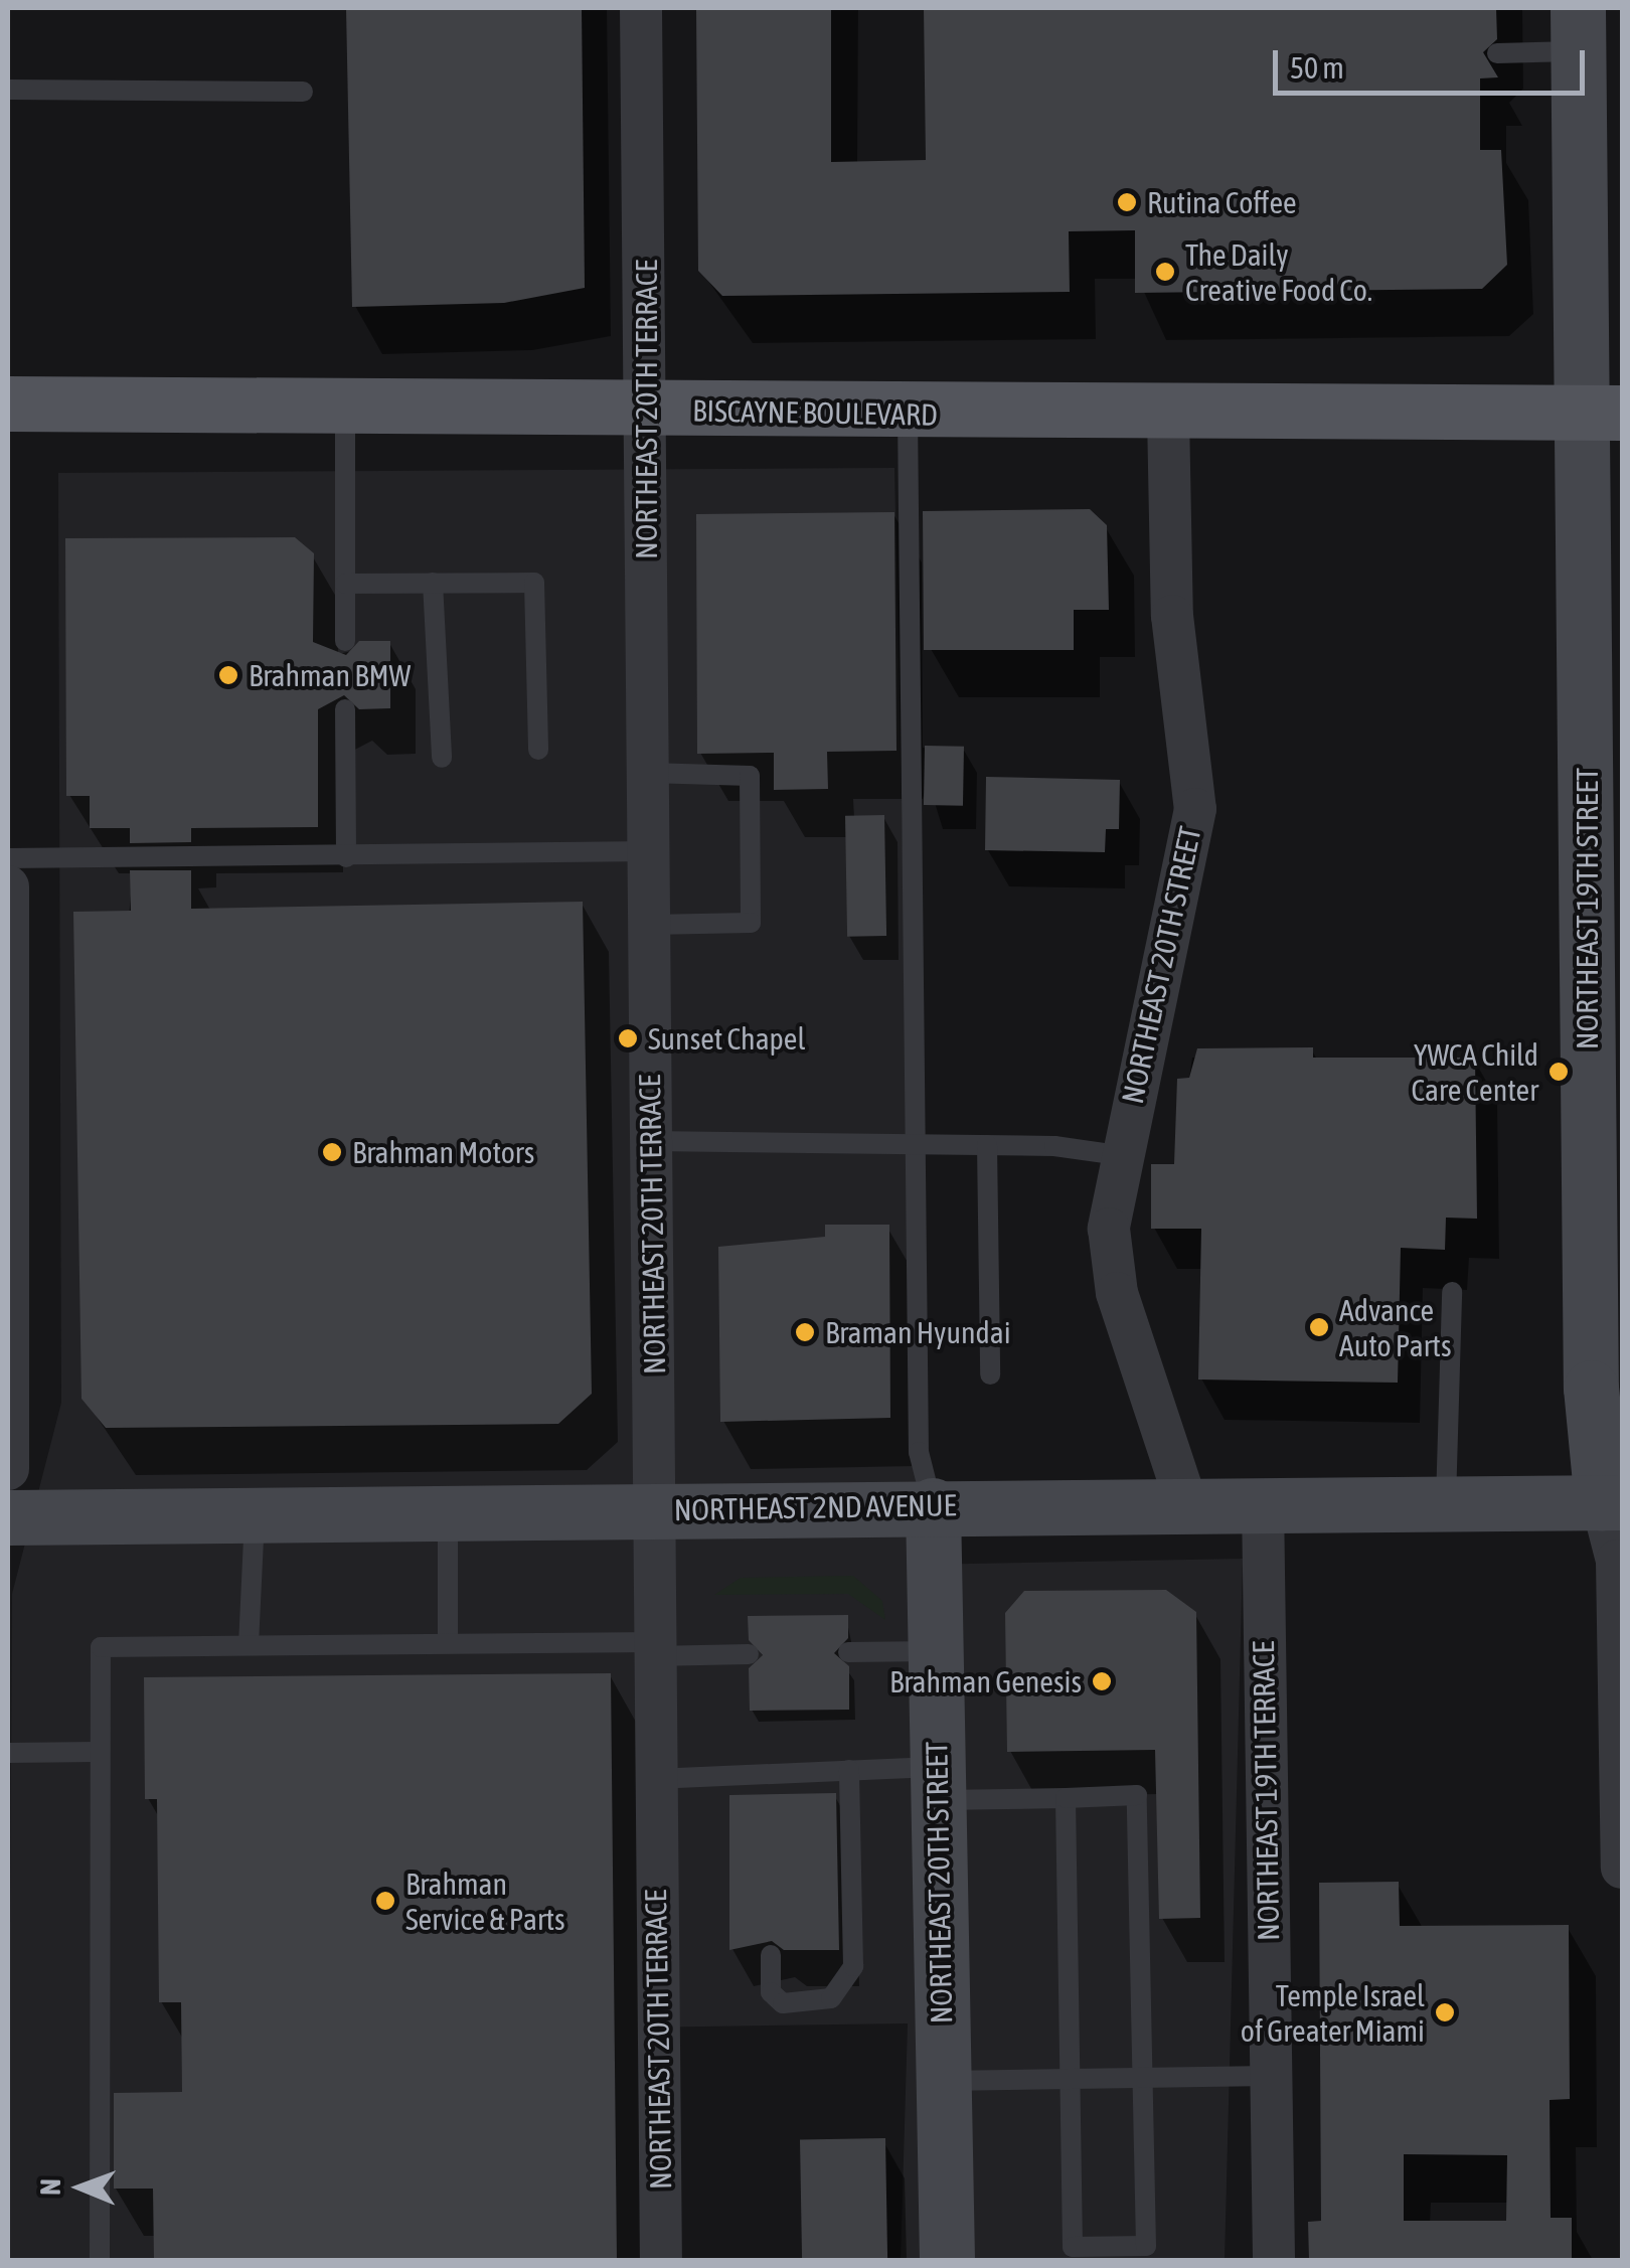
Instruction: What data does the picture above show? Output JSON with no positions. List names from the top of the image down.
{
  "streets": {
    "main road": [
      "BISCAYNE BOULEVARD",
      "NORTHEAST 19TH STREET",
      "NORTHEAST 20TH STREET",
      "NORTHEAST 2ND AVENUE"
    ],
    "street": ["NORTHEAST 20TH TERRACE", "NORTHEAST 19TH TERRACE"]
  },
  "crossings": [
    ["NORTHEAST 20TH TERRACE", "BISCAYNE BOULEVARD"],
    ["NORTHEAST 20TH TERRACE", "NORTHEAST 2ND AVENUE"],
    ["BISCAYNE BOULEVARD", "NORTHEAST 19TH STREET"],
    ["BISCAYNE BOULEVARD", "NORTHEAST 20TH STREET"],
    ["NORTHEAST 19TH STREET", "NORTHEAST 2ND AVENUE"],
    ["NORTHEAST 20TH STREET", "NORTHEAST 2ND AVENUE"],
    ["NORTHEAST 2ND AVENUE", "NORTHEAST 19TH TERRACE"]
  ],
  "places": [
    "Rutina Coffee",
    "The Daily Creative Food Co.",
    "Brahman BMW",
    "Sunset Chapel",
    "YWCA Child Care Center",
    "Brahman Motors",
    "Advance Auto Parts",
    "Braman Hyundai",
    "Brahman Genesis",
    "Brahman Service & Parts",
    "Temple Israel of Greater Miami"
  ],
  "scale_bar": "50 m",
  "north": "left"
}
